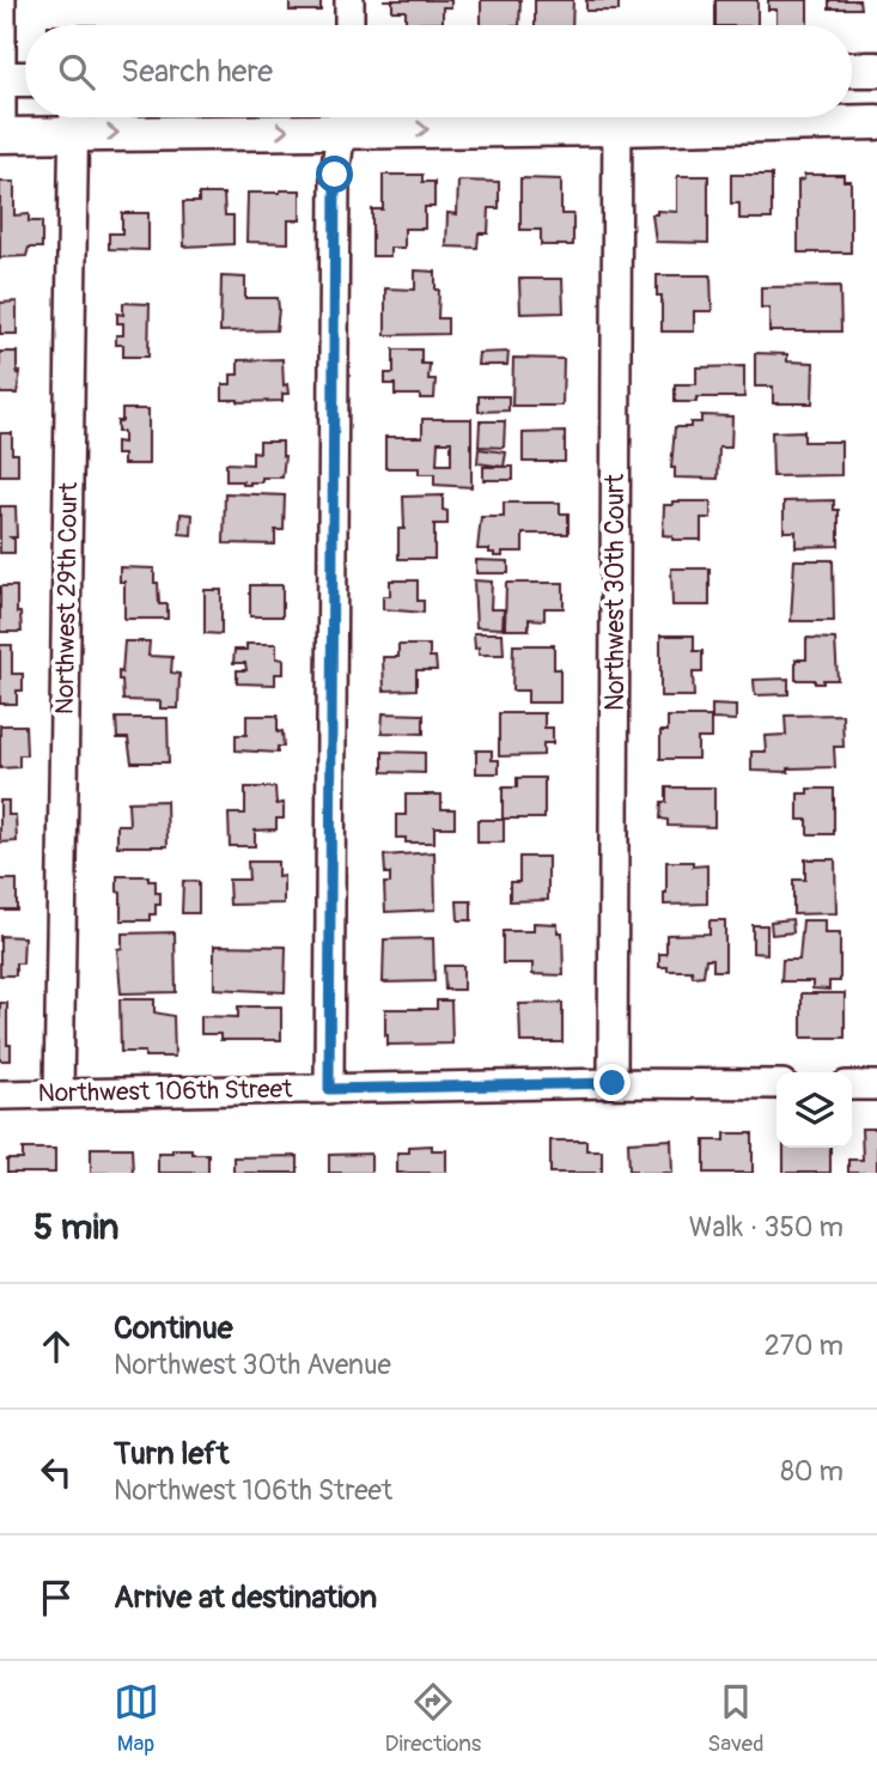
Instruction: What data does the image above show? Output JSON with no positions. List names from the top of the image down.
{
  "streets": {
    "street": ["Northwest 30th Court", "Northwest 29th Court", "Northwest 106th Street"]
  },
  "crossings": [
    ["Northwest 30th Court", "Northwest 106th Street"],
    ["Northwest 29th Court", "Northwest 106th Street"]
  ],
  "page": {
    "search": "Search here",
    "heading": ["5 min", "Walk · 350 m"],
    "list": [
      ["Continue", "Northwest 30th Avenue", "270 m"],
      ["Turn left", "Northwest 106th Street", "80 m"],
      "Arrive at destination"
    ],
    "nav": ["Map", "Directions", "Saved"]
  }
}
